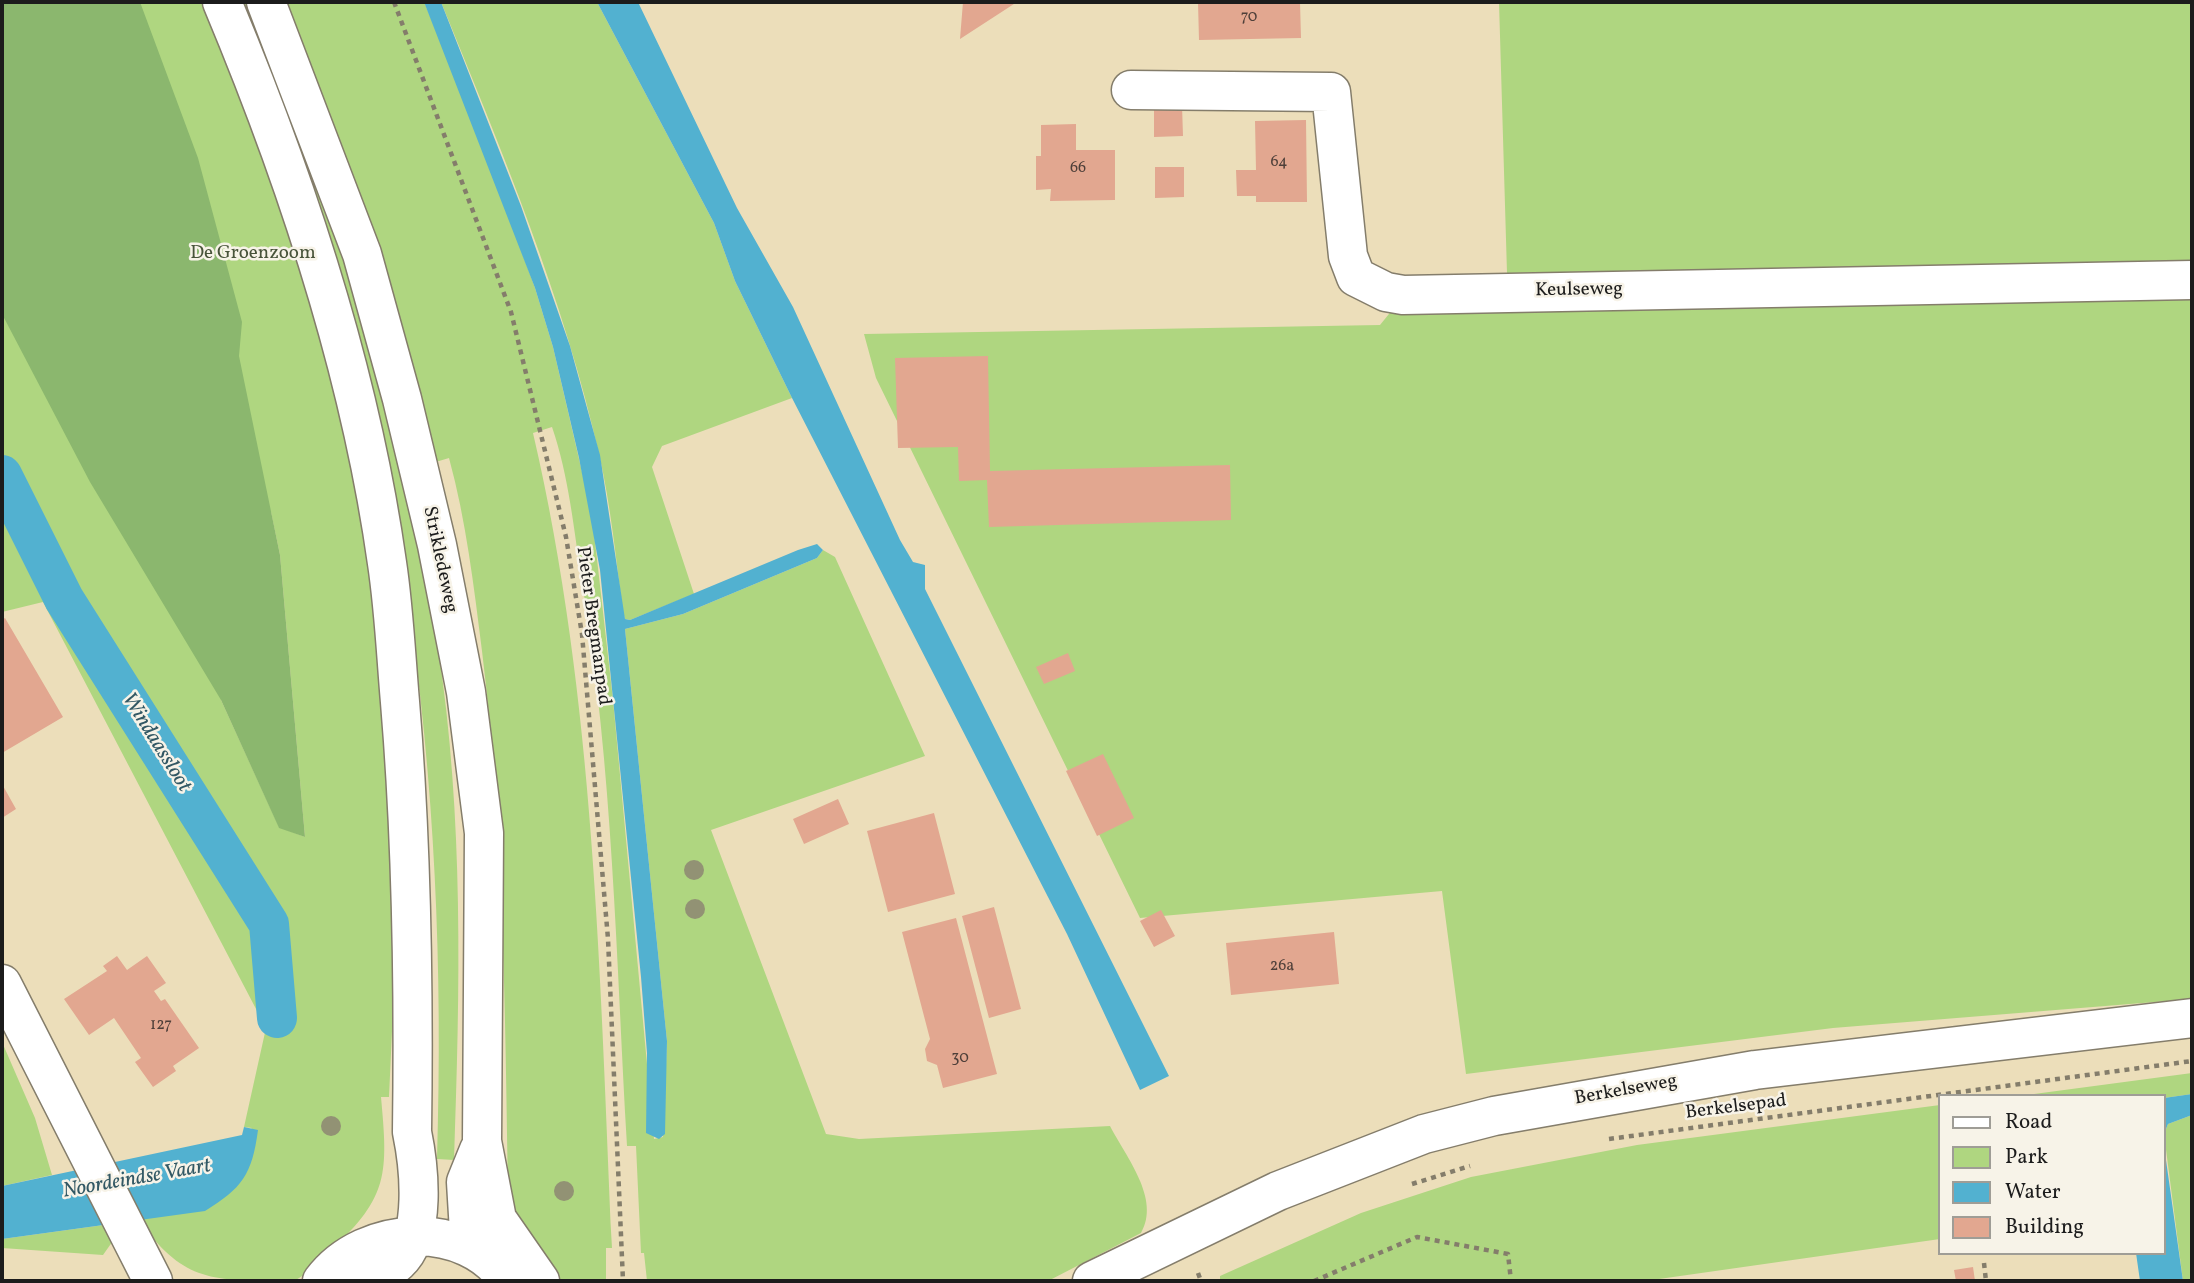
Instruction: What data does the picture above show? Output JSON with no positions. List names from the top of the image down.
{
  "streets": {
    "main road": ["Keulseweg", "Strikledeweg", "Berkelseweg"],
    "path": ["Pieter Bregmanpad", "Berkelsepad"]
  },
  "water": ["Windaassloot", "Noordeindse Vaart"],
  "parks": ["De Groenzoom"],
  "house_numbers": [
    "70",
    "64",
    "66",
    "26a",
    "127",
    "30"
  ],
  "legend": [
    "Road",
    "Park",
    "Water",
    "Building"
  ]
}
